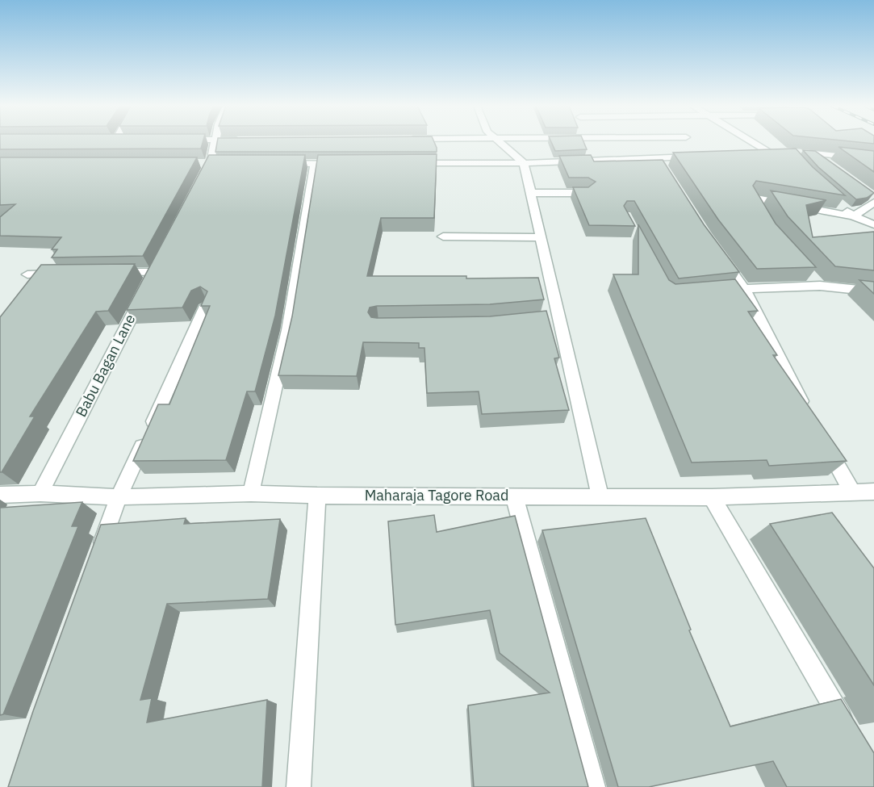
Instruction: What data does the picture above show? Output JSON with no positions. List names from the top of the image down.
{
  "streets": {
    "street": ["Babu Bagan Lane", "Maharaja Tagore Road"]
  },
  "crossings": [
    ["Babu Bagan Lane", "Maharaja Tagore Road"]
  ]
}
